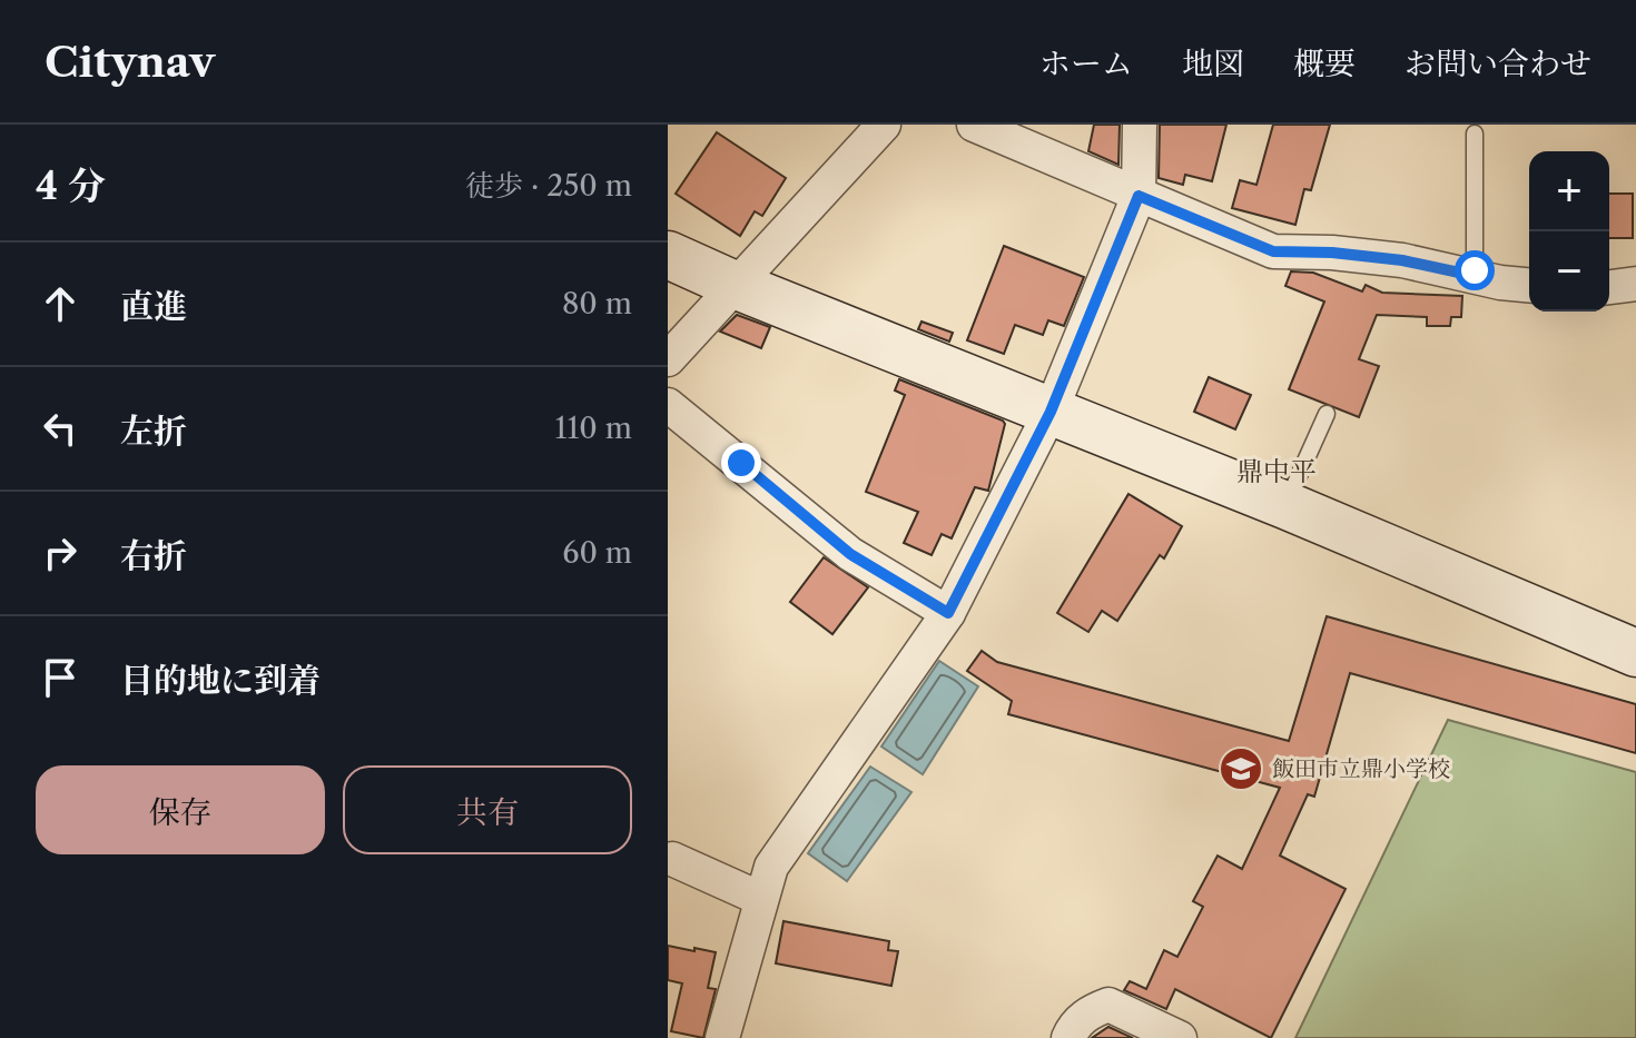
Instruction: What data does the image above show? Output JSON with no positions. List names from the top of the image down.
{
  "districts": ["鼎中平"],
  "places": {
    "school or university": ["飯田市立鼎小学校"]
  },
  "page": {
    "header": "Citynav",
    "nav": [
      "ホーム",
      "地図",
      "概要",
      "お問い合わせ"
    ],
    "heading": ["4 分", "徒歩 · 250 m"],
    "map_buttons": ["+", "−"],
    "list": [
      ["直進", "80 m"],
      ["左折", "110 m"],
      ["右折", "60 m"],
      "目的地に到着"
    ],
    "buttons": ["保存", "共有"]
  }
}
